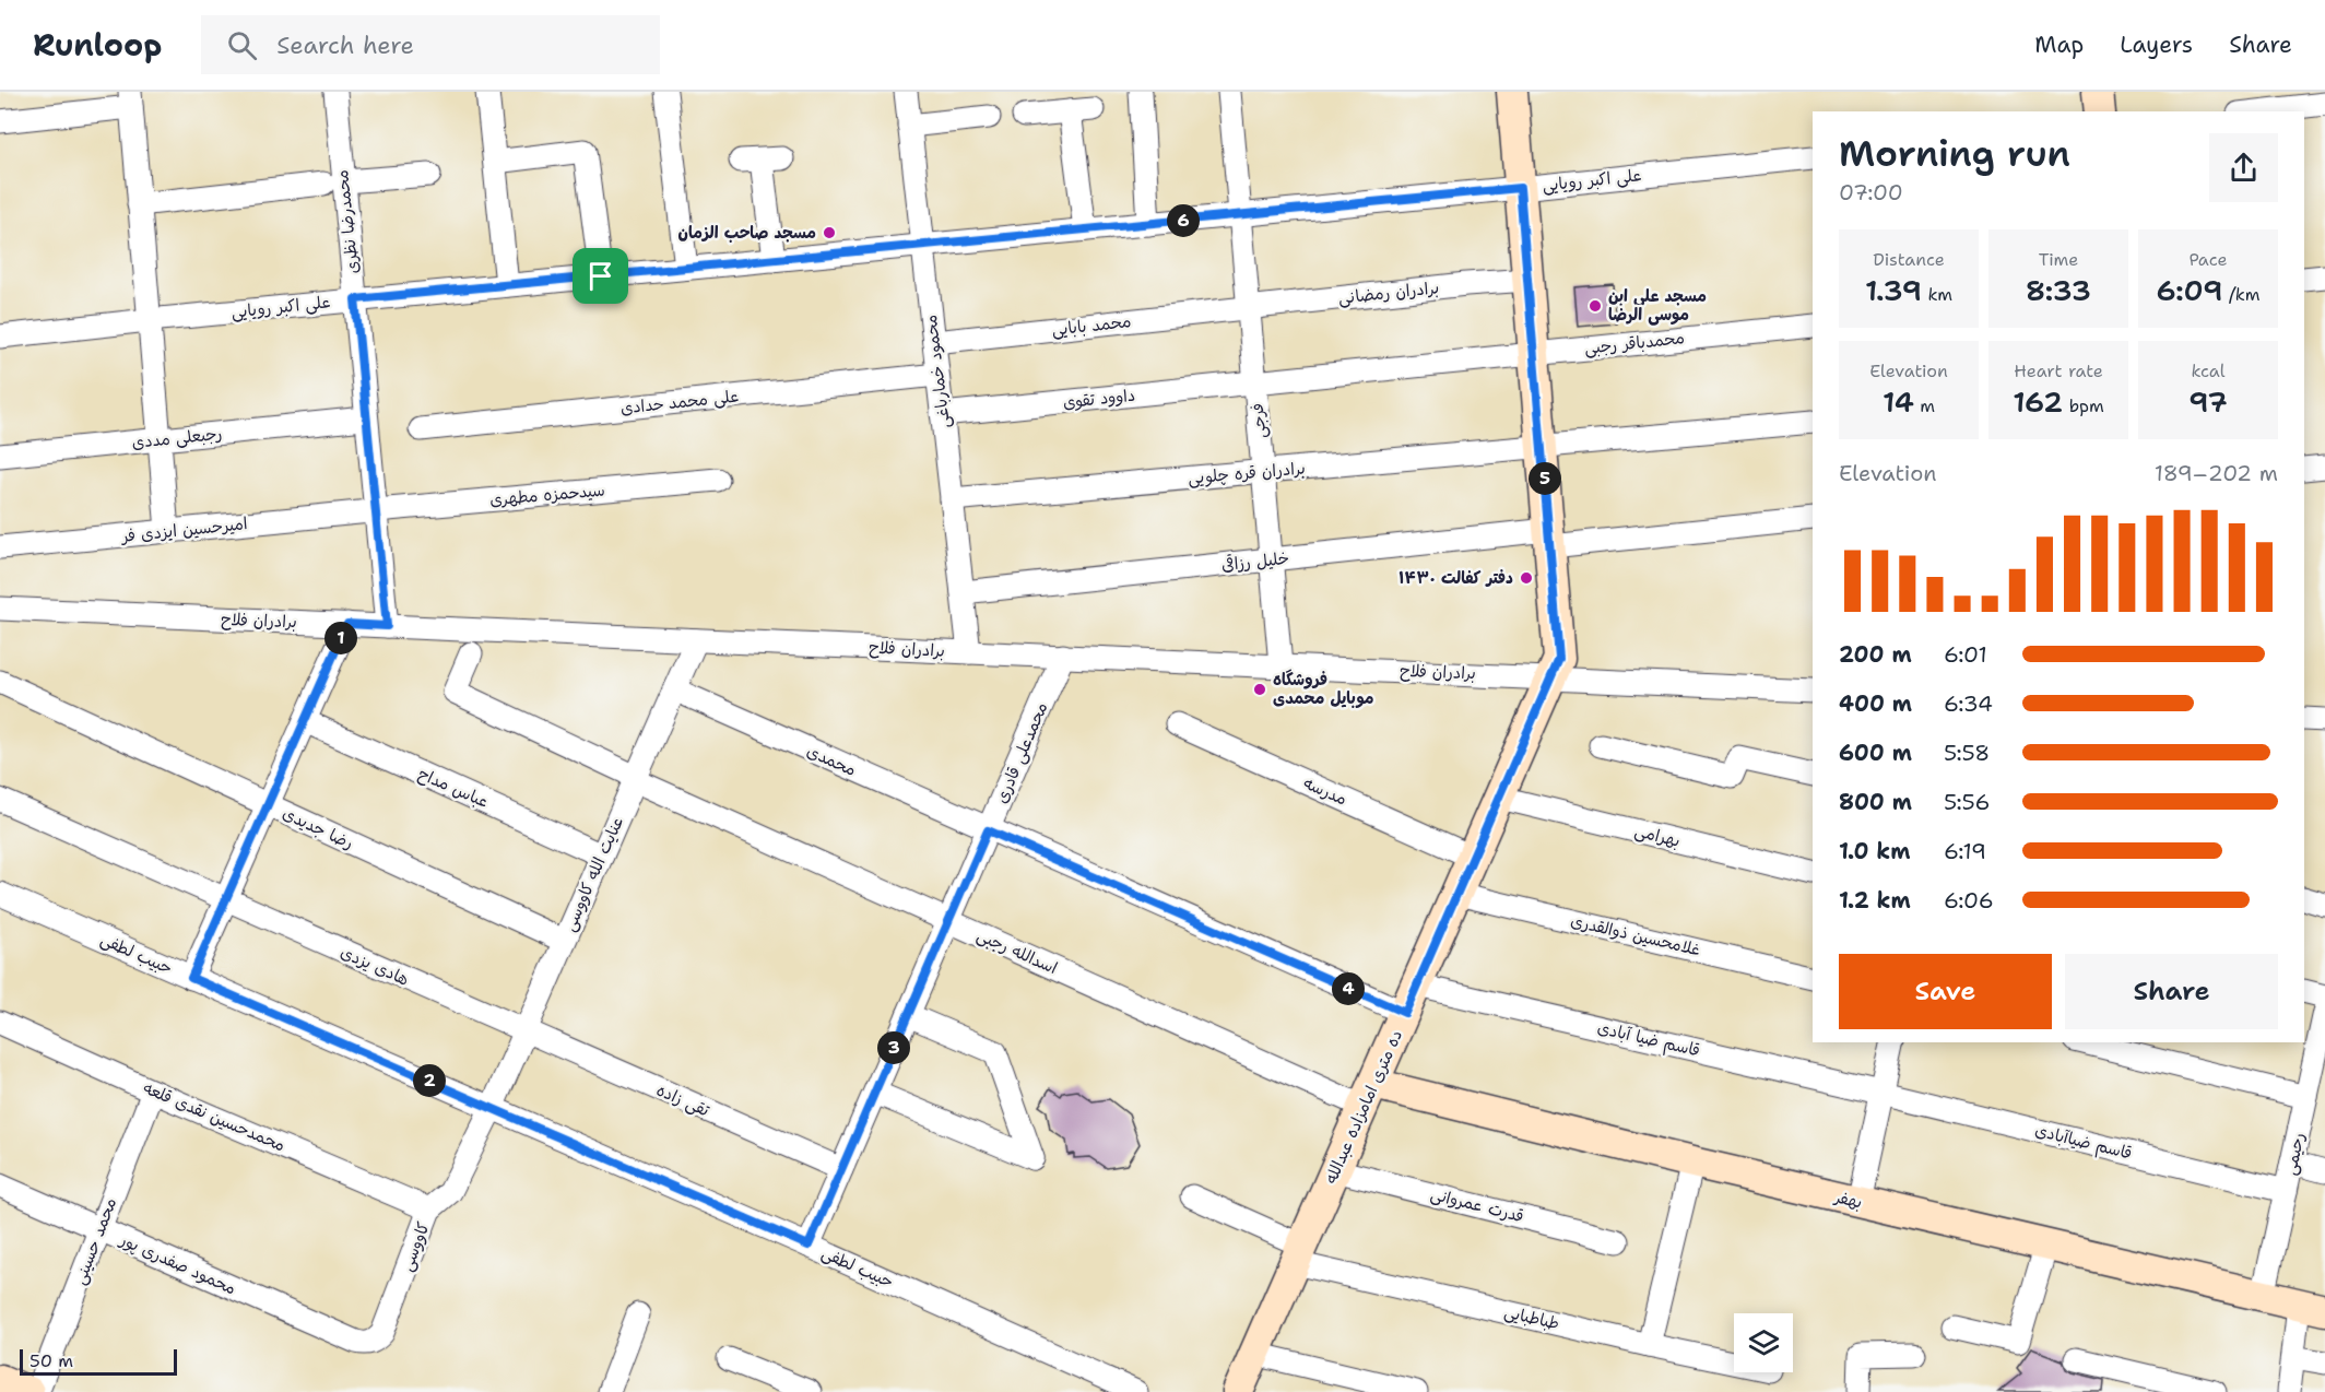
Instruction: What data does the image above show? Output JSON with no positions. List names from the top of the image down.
{
  "streets": {
    "main road": ["ده متری امامزاده عبدالله", "بهفر"],
    "street": [
      "علی اکبر رویایی",
      "محمدرضا نظری",
      "برادران رمضانی",
      "محمد بابایی",
      "محمدباقر رجبی",
      "محمود خمارباغی",
      "داوود تقوی",
      "علی محمد حدادی",
      "فرجی",
      "رجبعلی مددی",
      "برادران قره چلویی",
      "سیدحمزه مطهری",
      "امیرحسین ایزدی فر",
      "خلیل رزاقی",
      "برادران فلاح",
      "محمدعلی قادری",
      "محمدی",
      "عباس مداح",
      "مدرسه",
      "رضا جدیدی",
      "بهرامی",
      "عنایت‌ الله کاووسی",
      "غلامحسین ذوالقدری",
      "اسدالله رجبی",
      "حبیب لطفی",
      "هادی یزدی",
      "قاسم ضیا آبادی",
      "تقی زاده",
      "محمدحسین نقدی قلعه",
      "قاسم ضیاآبادی",
      "رحیمی",
      "قدرت عمروانی",
      "محمد حسینی",
      "کاووسی",
      "محمود صفدری پور",
      "طباطبایی"
    ]
  },
  "crossings": [
    ["علی اکبر رویایی", "محمدرضا نظری"],
    ["علی اکبر رویایی", "محمود خمارباغی"],
    ["علی اکبر رویایی", "فرجی"],
    ["علی اکبر رویایی", "ده متری امامزاده عبدالله"],
    ["محمدرضا نظری", "سیدحمزه مطهری"],
    ["محمدرضا نظری", "امیرحسین ایزدی فر"],
    ["محمدرضا نظری", "برادران فلاح"],
    ["برادران رمضانی", "محمد بابایی"],
    ["برادران رمضانی", "فرجی"],
    ["برادران رمضانی", "ده متری امامزاده عبدالله"],
    ["محمد بابایی", "محمود خمارباغی"],
    ["محمد بابایی", "فرجی"],
    ["محمدباقر رجبی", "داوود تقوی"],
    ["محمدباقر رجبی", "فرجی"],
    ["محمدباقر رجبی", "ده متری امامزاده عبدالله"],
    ["محمود خمارباغی", "داوود تقوی"],
    ["محمود خمارباغی", "علی محمد حدادی"],
    ["محمود خمارباغی", "برادران قره چلویی"],
    ["محمود خمارباغی", "خلیل رزاقی"],
    ["محمود خمارباغی", "برادران فلاح"],
    ["داوود تقوی", "فرجی"],
    ["فرجی", "برادران قره چلویی"],
    ["فرجی", "خلیل رزاقی"],
    ["فرجی", "برادران فلاح"],
    ["برادران قره چلویی", "ده متری امامزاده عبدالله"],
    ["سیدحمزه مطهری", "امیرحسین ایزدی فر"],
    ["خلیل رزاقی", "ده متری امامزاده عبدالله"],
    ["برادران فلاح", "محمدعلی قادری"],
    ["برادران فلاح", "عنایت‌ الله کاووسی"],
    ["برادران فلاح", "ده متری امامزاده عبدالله"],
    ["محمدعلی قادری", "محمدی"],
    ["محمدعلی قادری", "اسدالله رجبی"],
    ["محمدعلی قادری", "حبیب لطفی"],
    ["محمدعلی قادری", "تقی زاده"],
    ["محمدی", "عنایت‌ الله کاووسی"],
    ["محمدی", "قاسم ضیا آبادی"],
    ["محمدی", "ده متری امامزاده عبدالله"],
    ["عباس مداح", "عنایت‌ الله کاووسی"],
    ["مدرسه", "ده متری امامزاده عبدالله"],
    ["رضا جدیدی", "عنایت‌ الله کاووسی"],
    ["بهرامی", "ده متری امامزاده عبدالله"],
    ["عنایت‌ الله کاووسی", "اسدالله رجبی"],
    ["عنایت‌ الله کاووسی", "حبیب لطفی"],
    ["عنایت‌ الله کاووسی", "هادی یزدی"],
    ["عنایت‌ الله کاووسی", "تقی زاده"],
    ["عنایت‌ الله کاووسی", "کاووسی"],
    ["غلامحسین ذوالقدری", "ده متری امامزاده عبدالله"],
    ["اسدالله رجبی", "ده متری امامزاده عبدالله"],
    ["اسدالله رجبی", "بهفر"],
    ["حبیب لطفی", "کاووسی"],
    ["هادی یزدی", "تقی زاده"],
    ["قاسم ضیا آبادی", "ده متری امامزاده عبدالله"],
    ["قاسم ضیا آبادی", "قاسم ضیاآبادی"],
    ["ده متری امامزاده عبدالله", "بهفر"],
    ["ده متری امامزاده عبدالله", "قدرت عمروانی"],
    ["ده متری امامزاده عبدالله", "طباطبایی"],
    ["محمدحسین نقدی قلعه", "محمد حسینی"],
    ["محمدحسین نقدی قلعه", "کاووسی"],
    ["قاسم ضیاآبادی", "رحیمی"],
    ["رحیمی", "بهفر"],
    ["محمد حسینی", "محمود صفدری پور"],
    ["کاووسی", "محمود صفدری پور"]
  ],
  "places": [
    "مسجد صاحب الزمان",
    "مسجد علی ابن موسی الرضا",
    "دفتر کفالت ۱۴۳۰",
    "فروشگاه موبایل محمدی"
  ],
  "scale_bar": "50 m",
  "page": {
    "header": "Runloop",
    "search": "Search here",
    "nav": ["Map", "Layers", "Share"],
    "heading": ["Morning run", "07:00"],
    "pins": [
      "6",
      "5",
      "1",
      "4",
      "3",
      "2"
    ],
    "stats": [
      ["Distance", "1.39 km"],
      ["Time", "8:33"],
      ["Pace", "6:09 /km"],
      ["Elevation", "14 m"],
      ["Heart rate", "162 bpm"],
      ["kcal", "97"]
    ],
    "chart": ["Elevation", "189–202 m"],
    "list": [
      {
        "name": "200 m",
        "note": "6:01"
      },
      {
        "name": "400 m",
        "note": "6:34"
      },
      {
        "name": "600 m",
        "note": "5:58"
      },
      {
        "name": "800 m",
        "note": "5:56"
      },
      {
        "name": "1.0 km",
        "note": "6:19"
      },
      {
        "name": "1.2 km",
        "note": "6:06"
      }
    ],
    "buttons": ["Save", "Share"],
    "scale": "50 m"
  }
}
